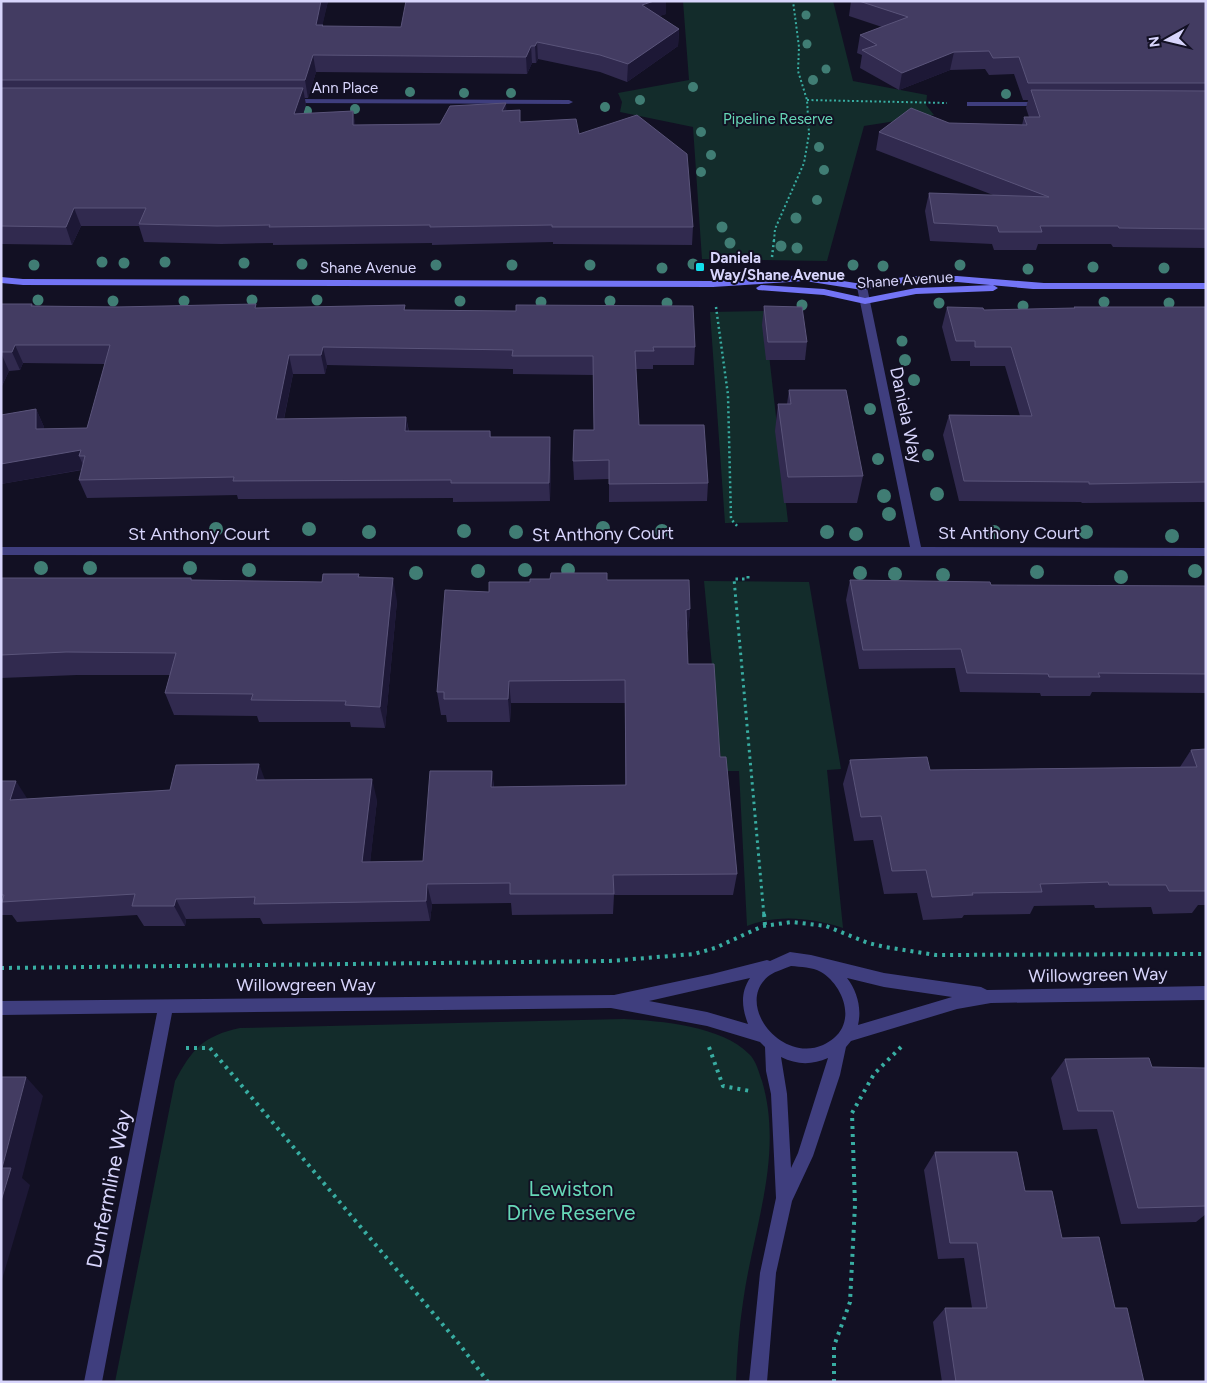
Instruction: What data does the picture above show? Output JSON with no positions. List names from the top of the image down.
{
  "streets": {
    "street": [
      "Ann Place",
      "Shane Avenue",
      "Daniela Way",
      "St Anthony Court",
      "Willowgreen Way",
      "Dunfermline Way"
    ]
  },
  "crossings": [
    ["Shane Avenue", "Daniela Way"],
    ["Daniela Way", "St Anthony Court"],
    ["Willowgreen Way", "Dunfermline Way"]
  ],
  "parks": ["Pipeline Reserve", "Lewiston Drive Reserve"],
  "places": {
    "transit": ["Daniela Way/Shane Avenue"]
  },
  "north": "left"
}
